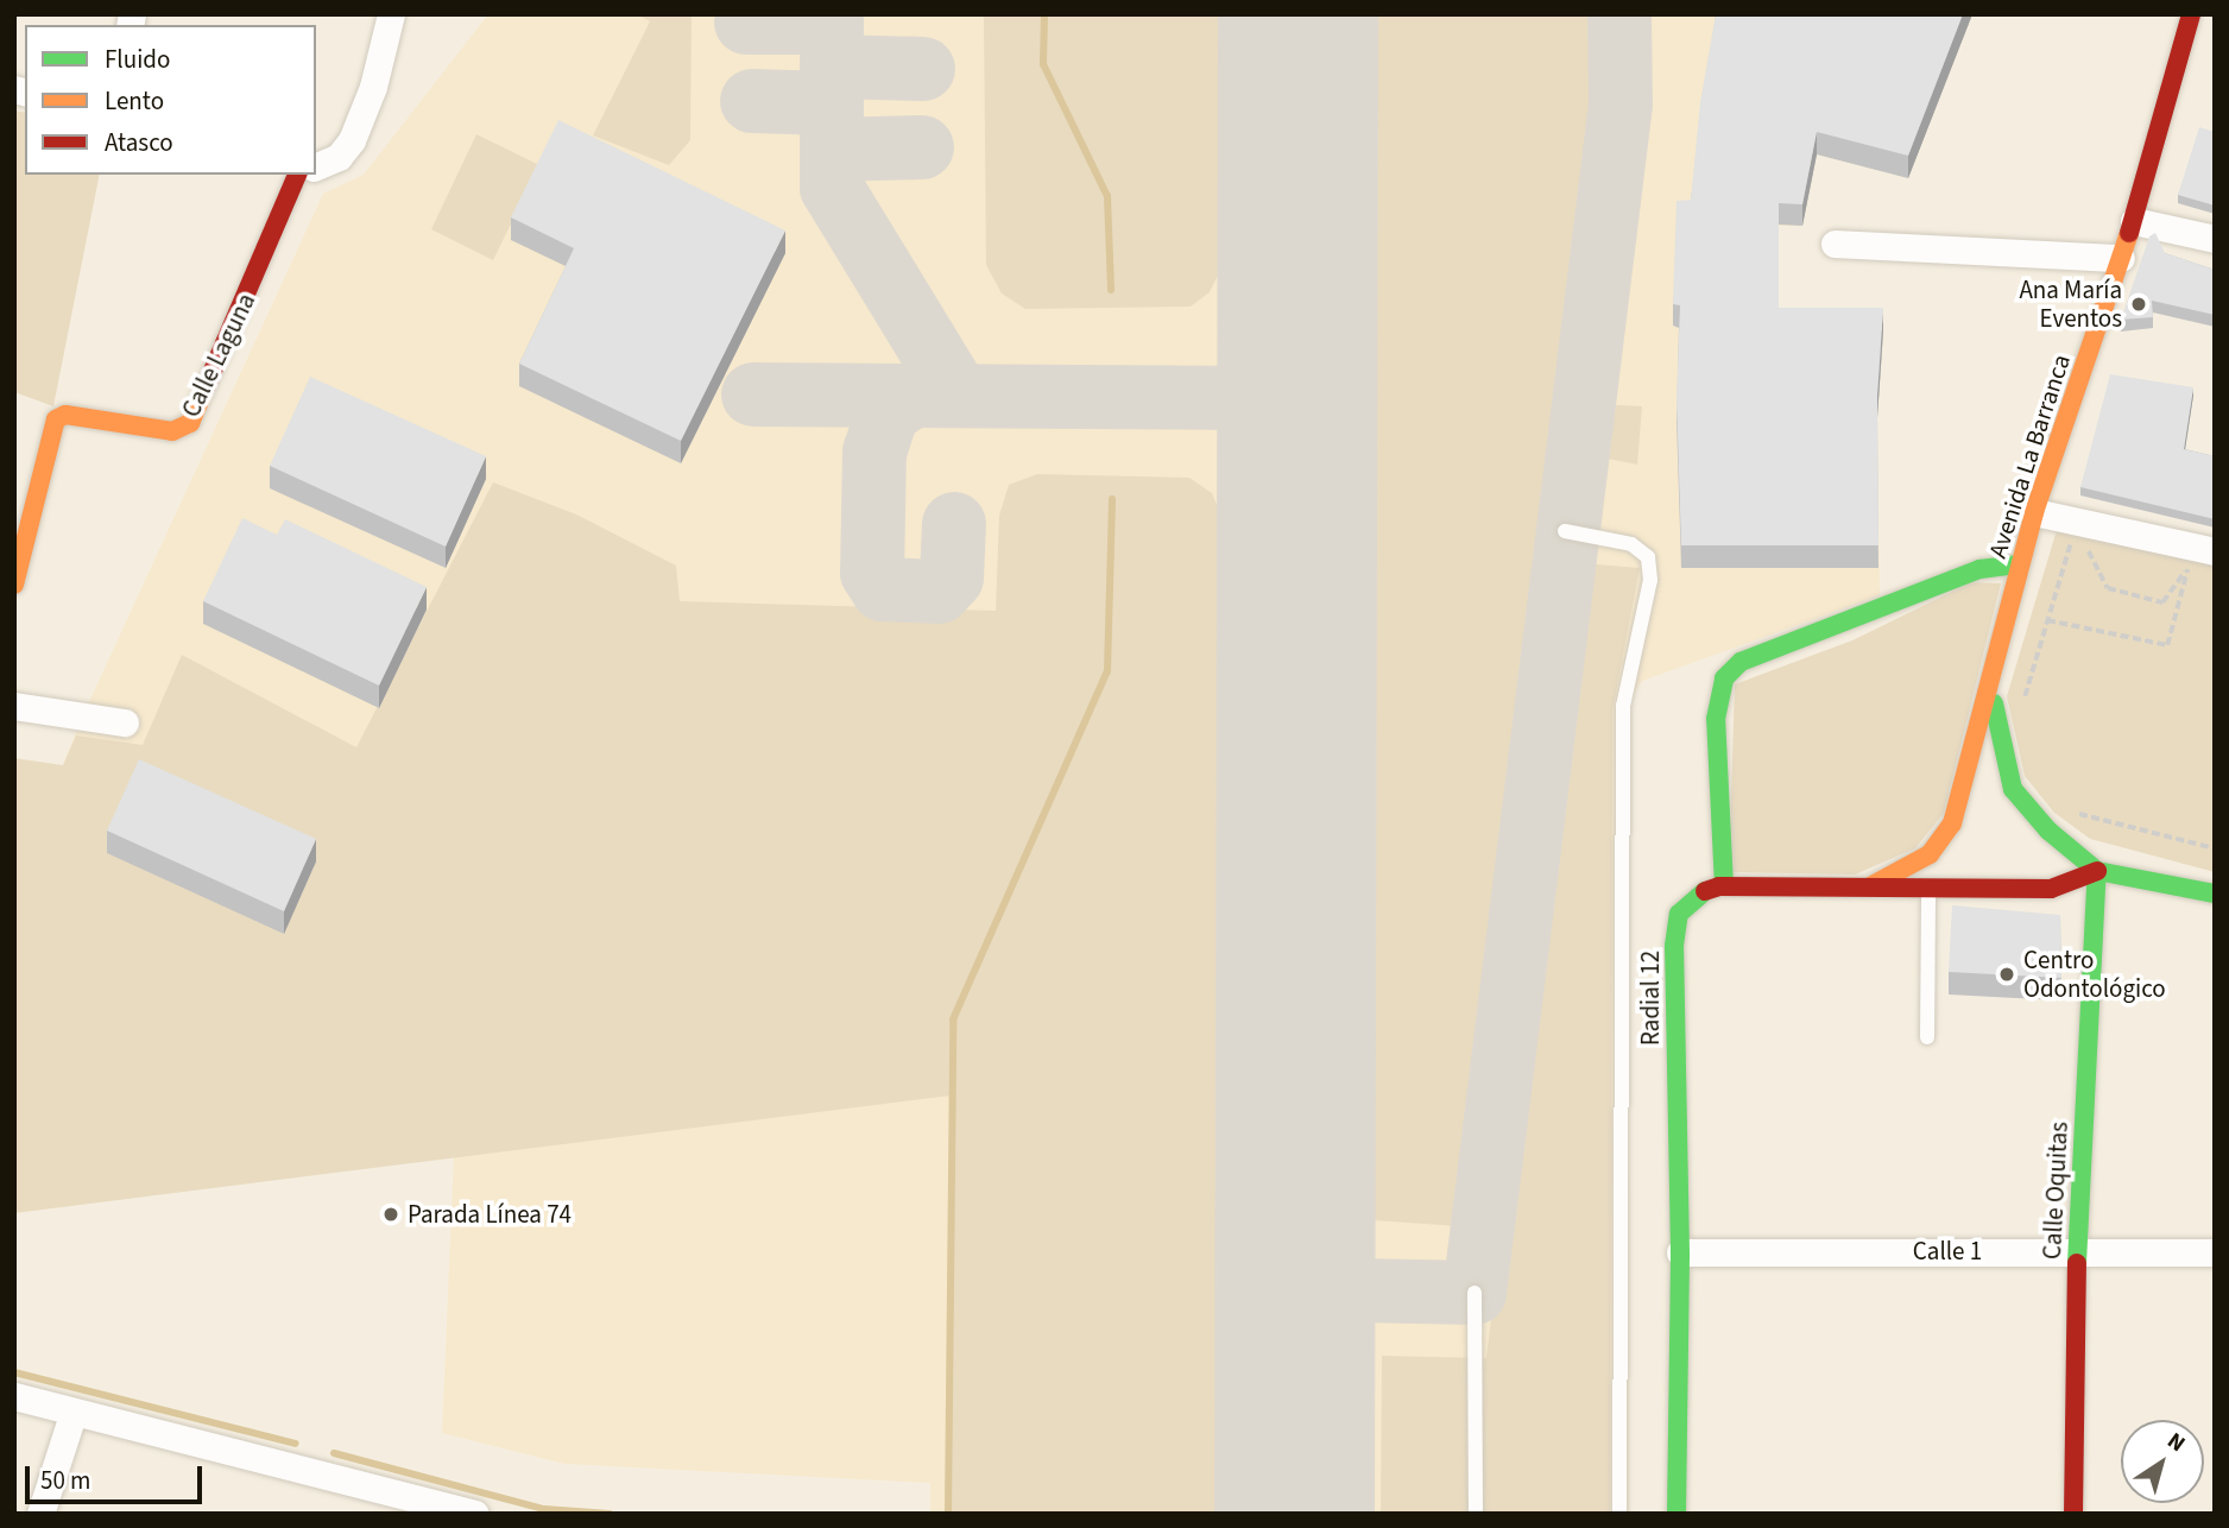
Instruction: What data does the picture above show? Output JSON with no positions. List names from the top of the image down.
{
  "streets": {
    "street": [
      "Calle Laguna",
      "Avenida La Barranca",
      "Radial 12",
      "Calle Oquitas",
      "Calle 1"
    ]
  },
  "crossings": [
    ["Avenida La Barranca", "Radial 12"],
    ["Avenida La Barranca", "Calle Oquitas"],
    ["Radial 12", "Calle Oquitas"],
    ["Radial 12", "Calle 1"],
    ["Calle Oquitas", "Calle 1"]
  ],
  "places": ["Ana María Eventos", "Centro Odontológico", "Parada Línea 74"],
  "legend": ["Fluido", "Lento", "Atasco"],
  "scale_bar": "50 m",
  "north": "top right"
}
